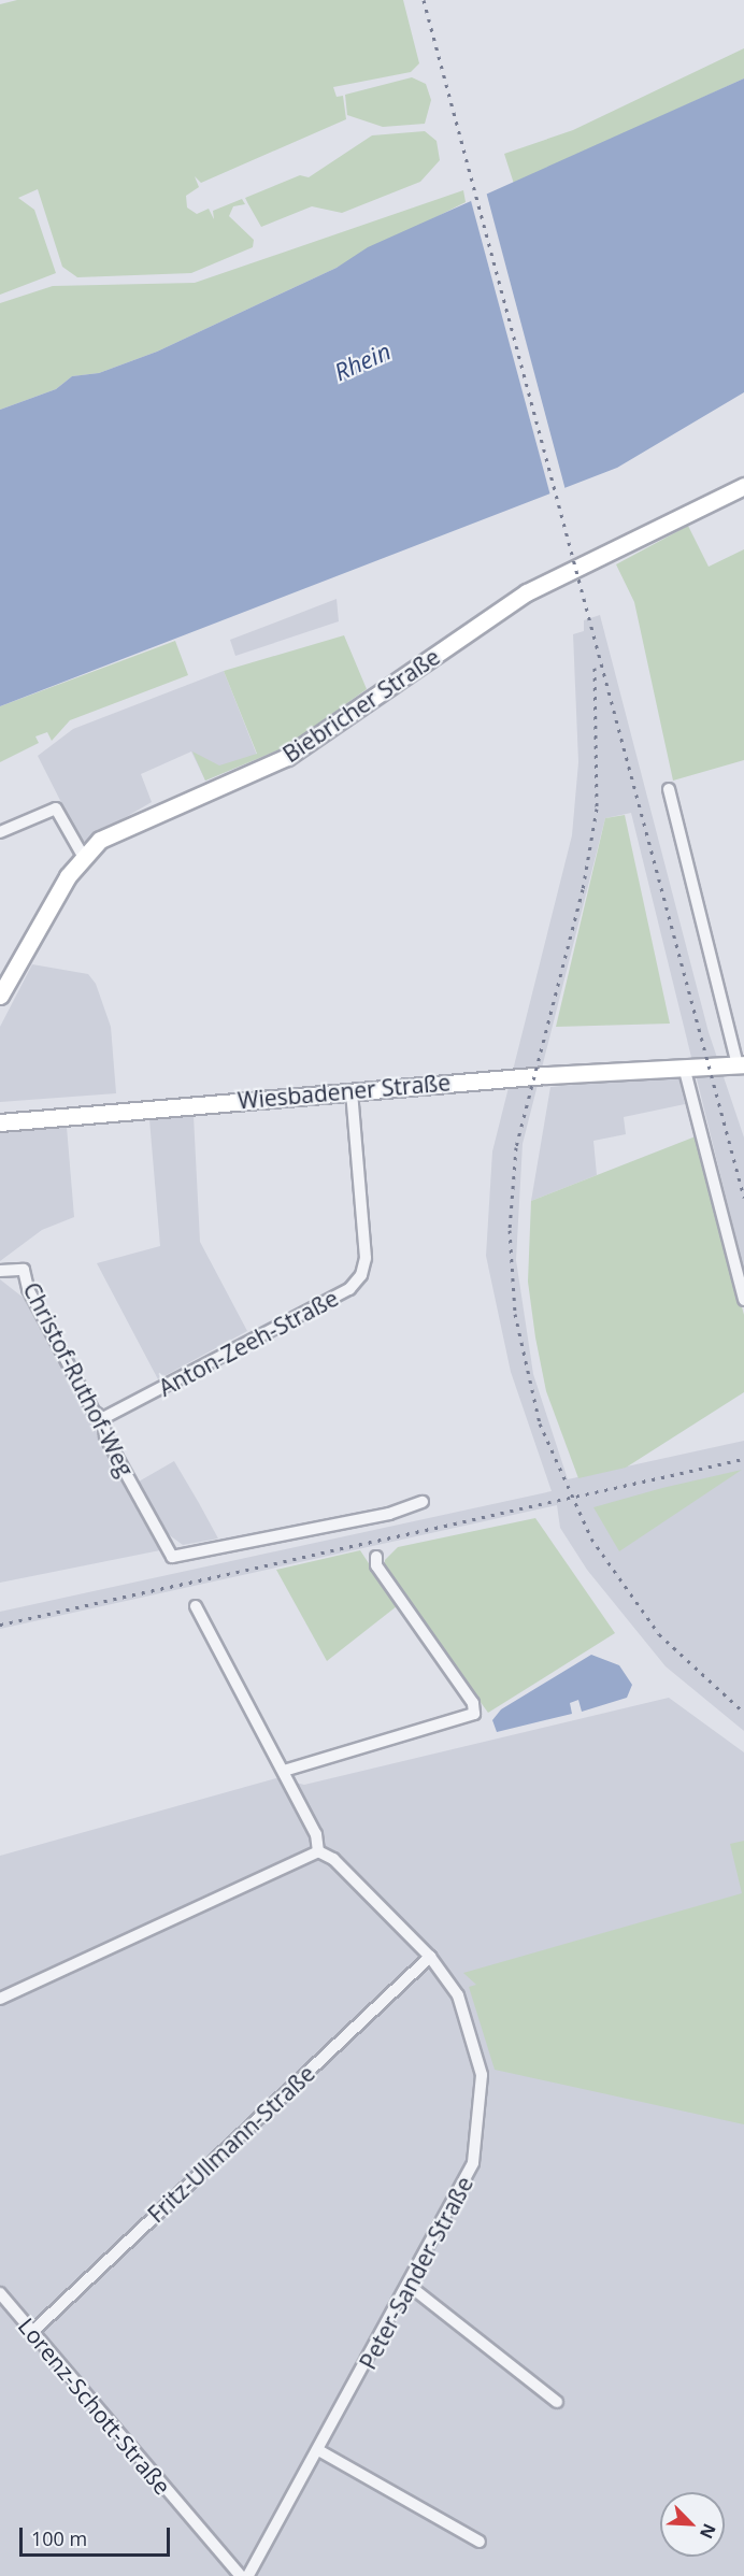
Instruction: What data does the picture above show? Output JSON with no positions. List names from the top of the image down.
{
  "streets": {
    "street": [
      "Biebricher Straße",
      "Wiesbadener Straße",
      "Anton-Zeeh-Straße",
      "Christof-Ruthof-Weg",
      "Fritz-Ullmann-Straße",
      "Peter-Sander-Straße",
      "Lorenz-Schott-Straße"
    ]
  },
  "crossings": [
    ["Wiesbadener Straße", "Anton-Zeeh-Straße"],
    ["Anton-Zeeh-Straße", "Christof-Ruthof-Weg"],
    ["Fritz-Ullmann-Straße", "Peter-Sander-Straße"],
    ["Fritz-Ullmann-Straße", "Lorenz-Schott-Straße"]
  ],
  "water": ["Rhein"],
  "scale_bar": "100 m",
  "north": "bottom right"
}
